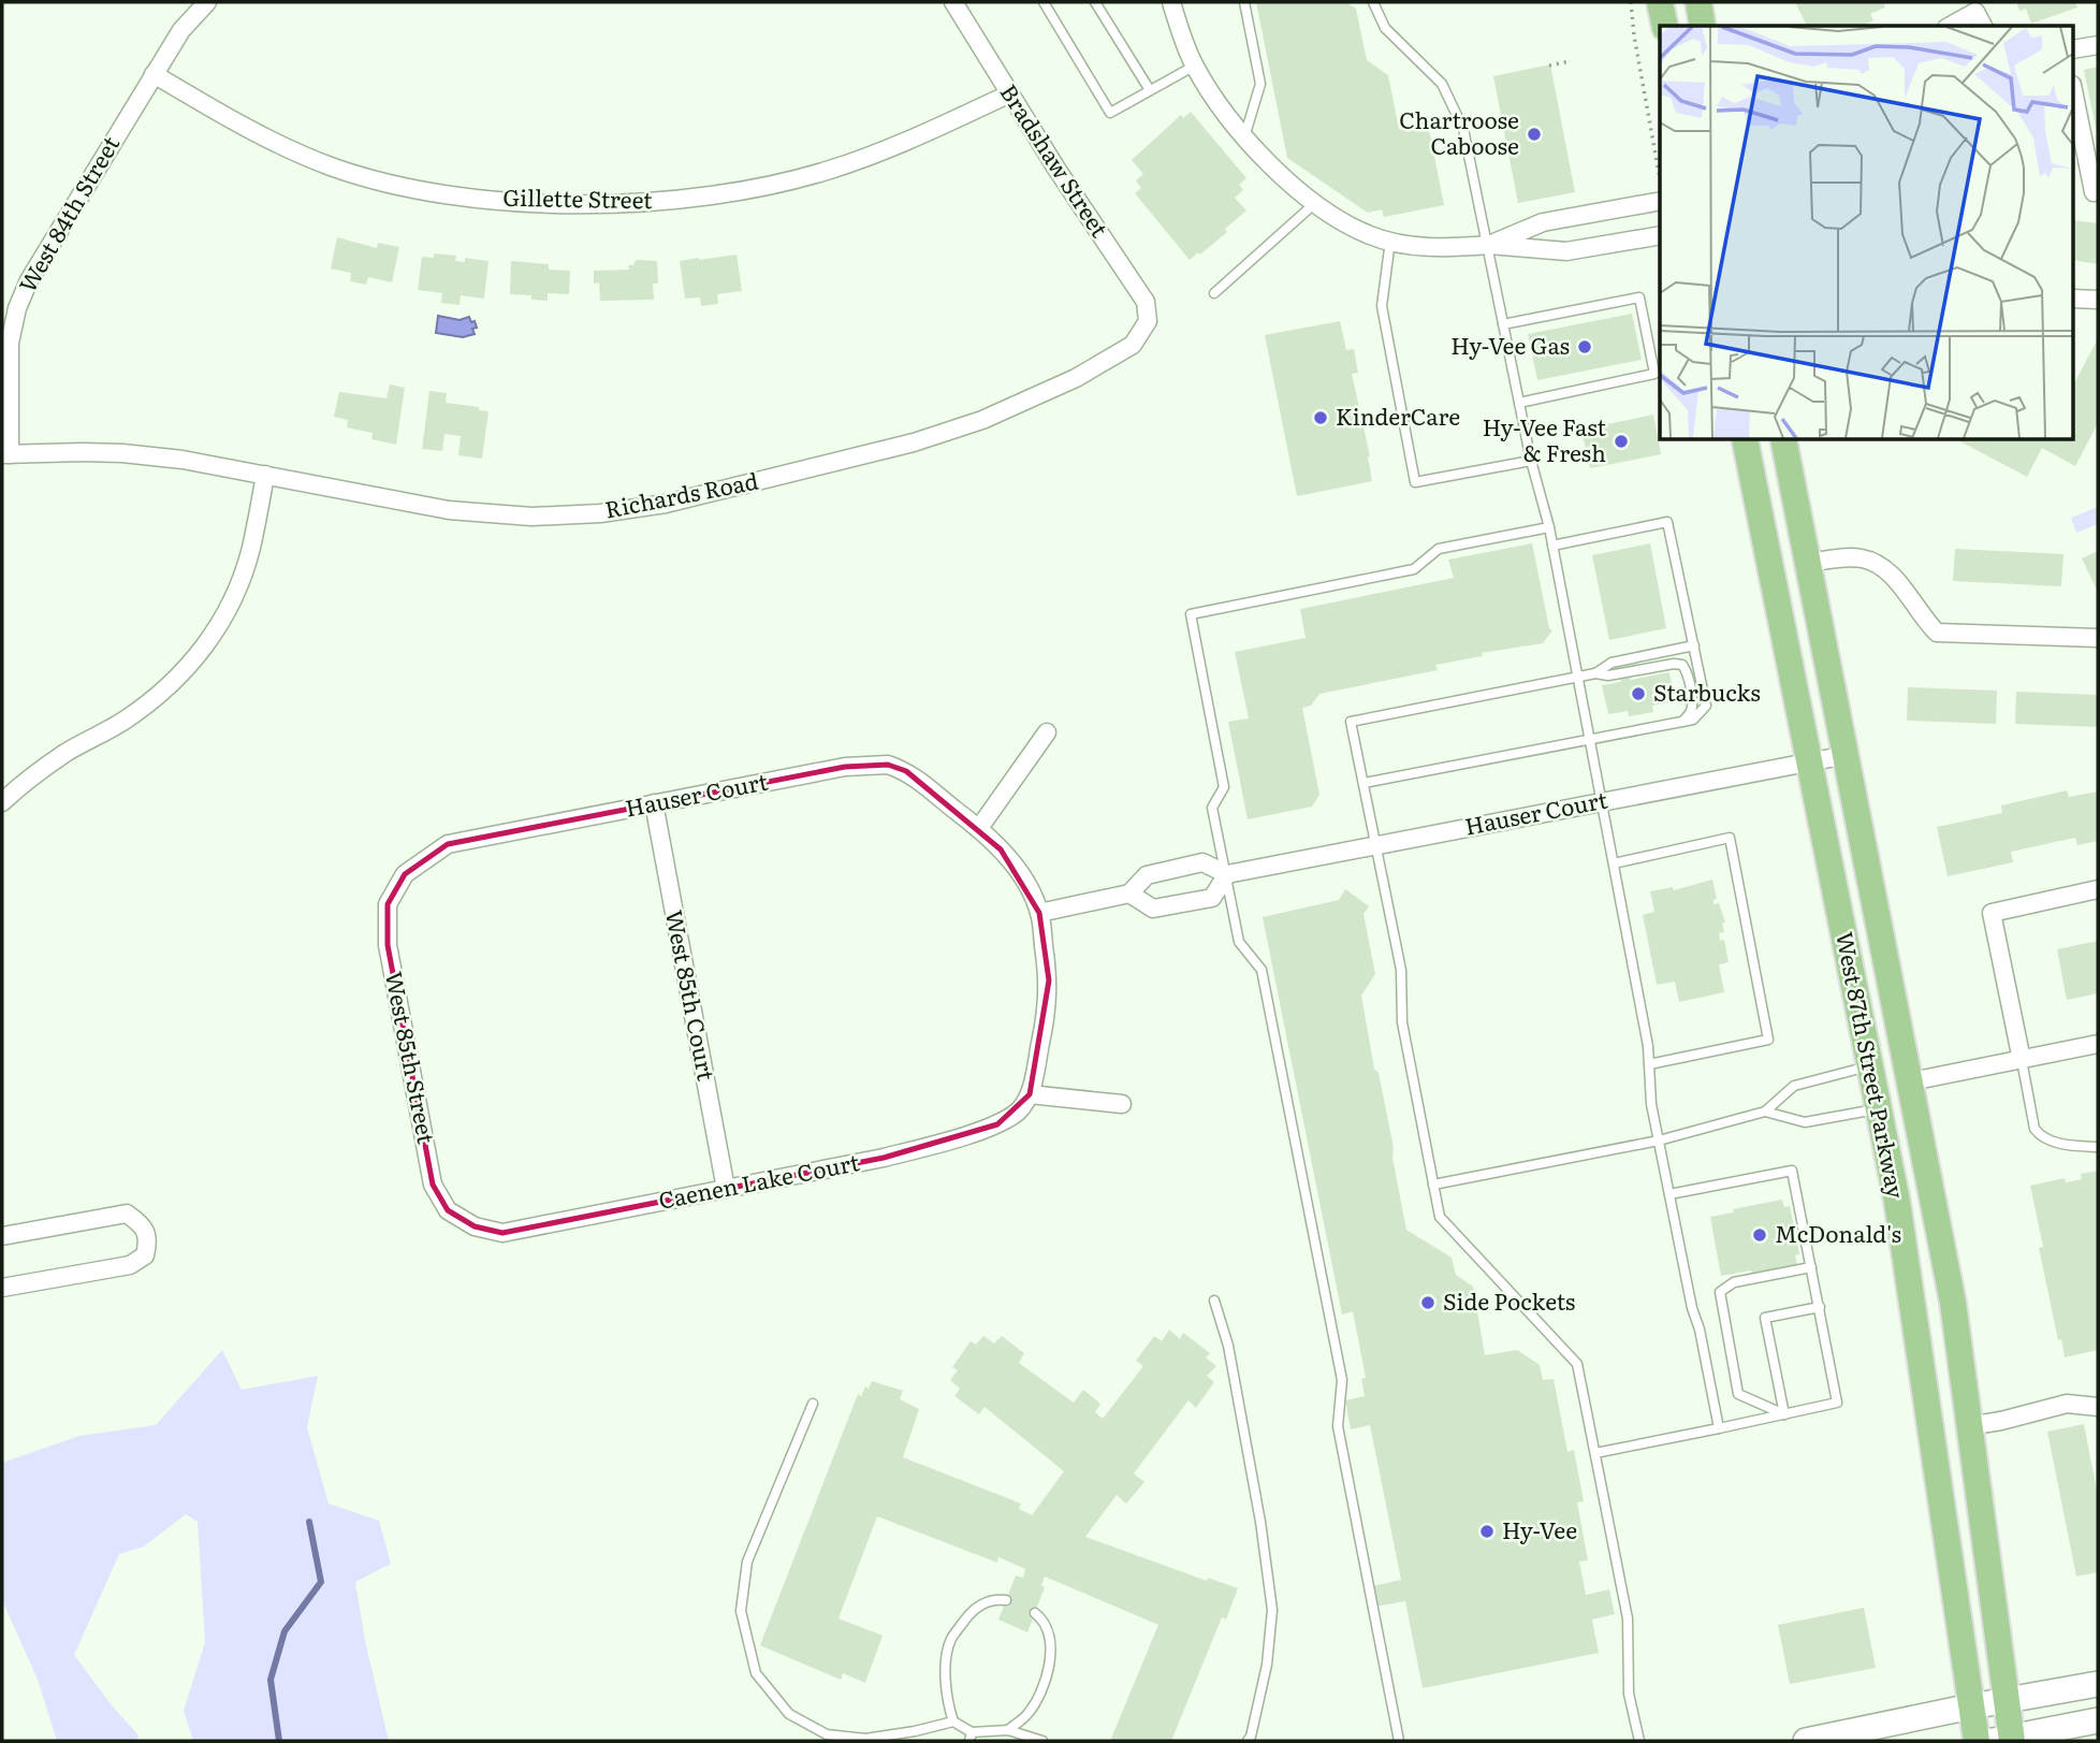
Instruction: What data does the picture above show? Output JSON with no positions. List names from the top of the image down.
{
  "streets": {
    "main road": ["West 87th Street Parkway"],
    "street": [
      "Bradshaw Street",
      "Gillette Street",
      "West 84th Street",
      "Richards Road",
      "Hauser Court",
      "West 85th Court",
      "West 85th Street",
      "Caenen Lake Court"
    ]
  },
  "crossings": [
    ["Bradshaw Street", "Gillette Street"],
    ["Bradshaw Street", "Richards Road"],
    ["Gillette Street", "West 84th Street"],
    ["West 84th Street", "Richards Road"],
    ["Hauser Court", "West 85th Court"],
    ["Hauser Court", "West 85th Street"],
    ["Hauser Court", "West 87th Street Parkway"],
    ["West 85th Court", "Caenen Lake Court"],
    ["West 85th Street", "Caenen Lake Court"]
  ],
  "places": [
    "Chartroose Caboose",
    "Hy-Vee Gas",
    "KinderCare",
    "Hy-Vee Fast & Fresh",
    "Starbucks",
    "McDonald's",
    "Side Pockets",
    "Hy-Vee"
  ]
}
